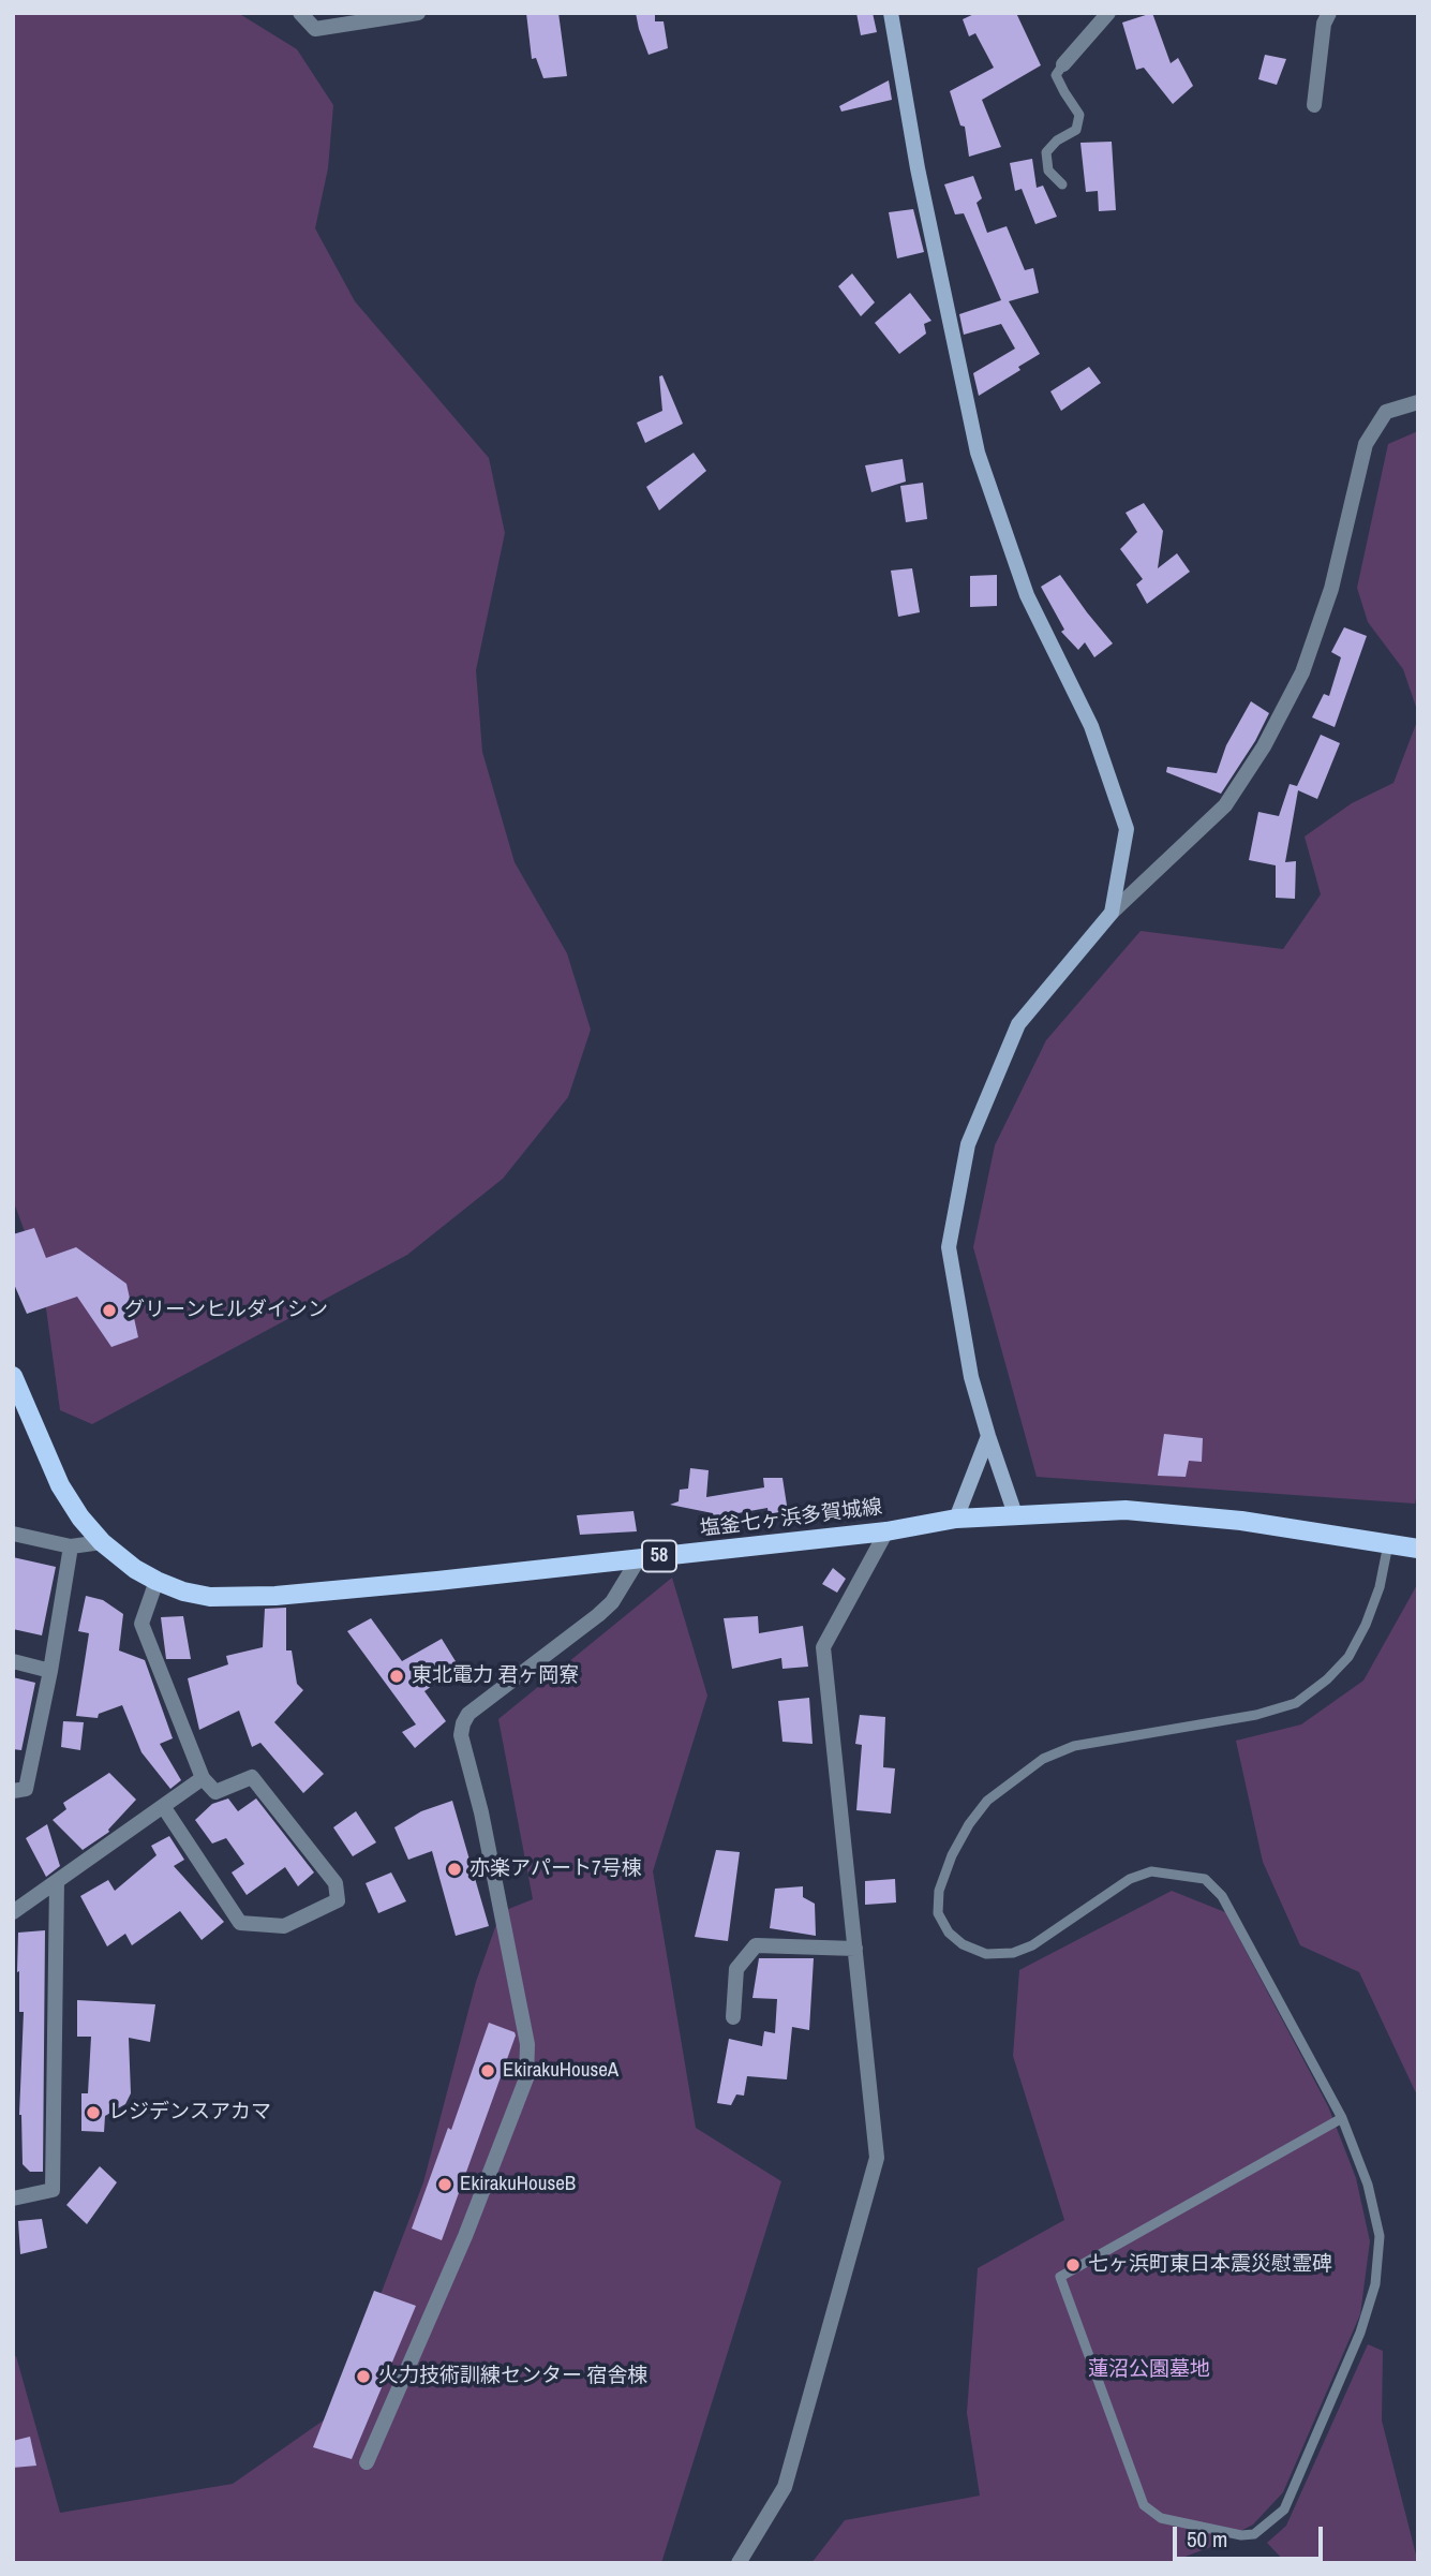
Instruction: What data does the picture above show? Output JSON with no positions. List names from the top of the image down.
{
  "streets": {
    "main road": ["塩釜七ヶ浜多賀城線", "58"]
  },
  "parks": ["蓮沼公園墓地"],
  "places": [
    "グリーンヒルダイシン",
    "東北電力 君ヶ岡寮",
    "亦楽アパート7号棟",
    "EkirakuHouseA",
    "レジデンスアカマ",
    "EkirakuHouseB",
    "七ヶ浜町東日本震災慰霊碑",
    "火力技術訓練センター 宿舎棟"
  ],
  "scale_bar": "50 m"
}
